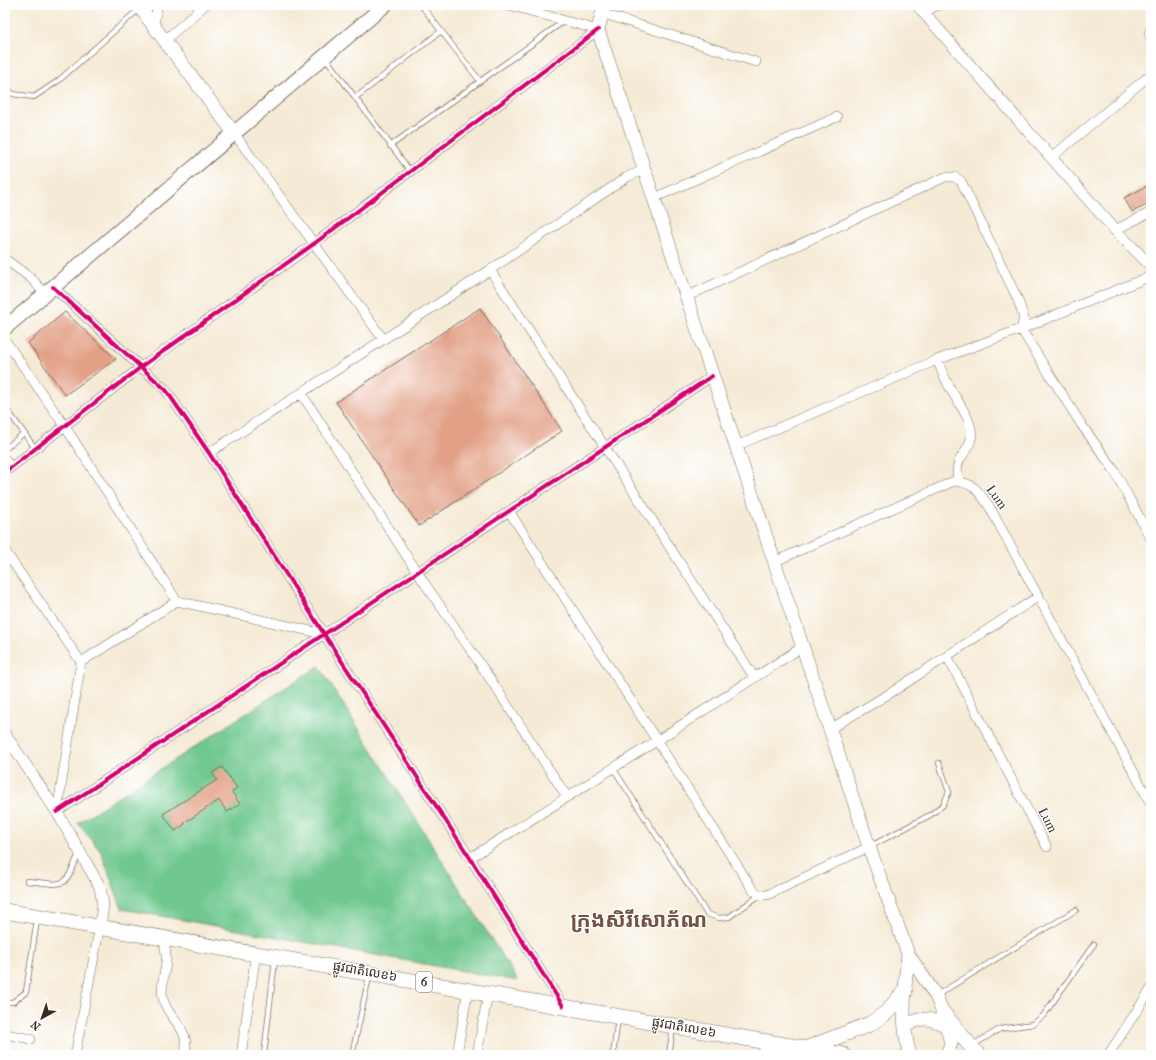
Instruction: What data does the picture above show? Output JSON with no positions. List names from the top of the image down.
{
  "streets": {
    "highway": ["ផ្លូវជាតិលេខ៦", "6"],
    "street": ["Lum"]
  },
  "districts": ["ក្រុងសិរីសោភ័ណ"],
  "north": "bottom left"
}
